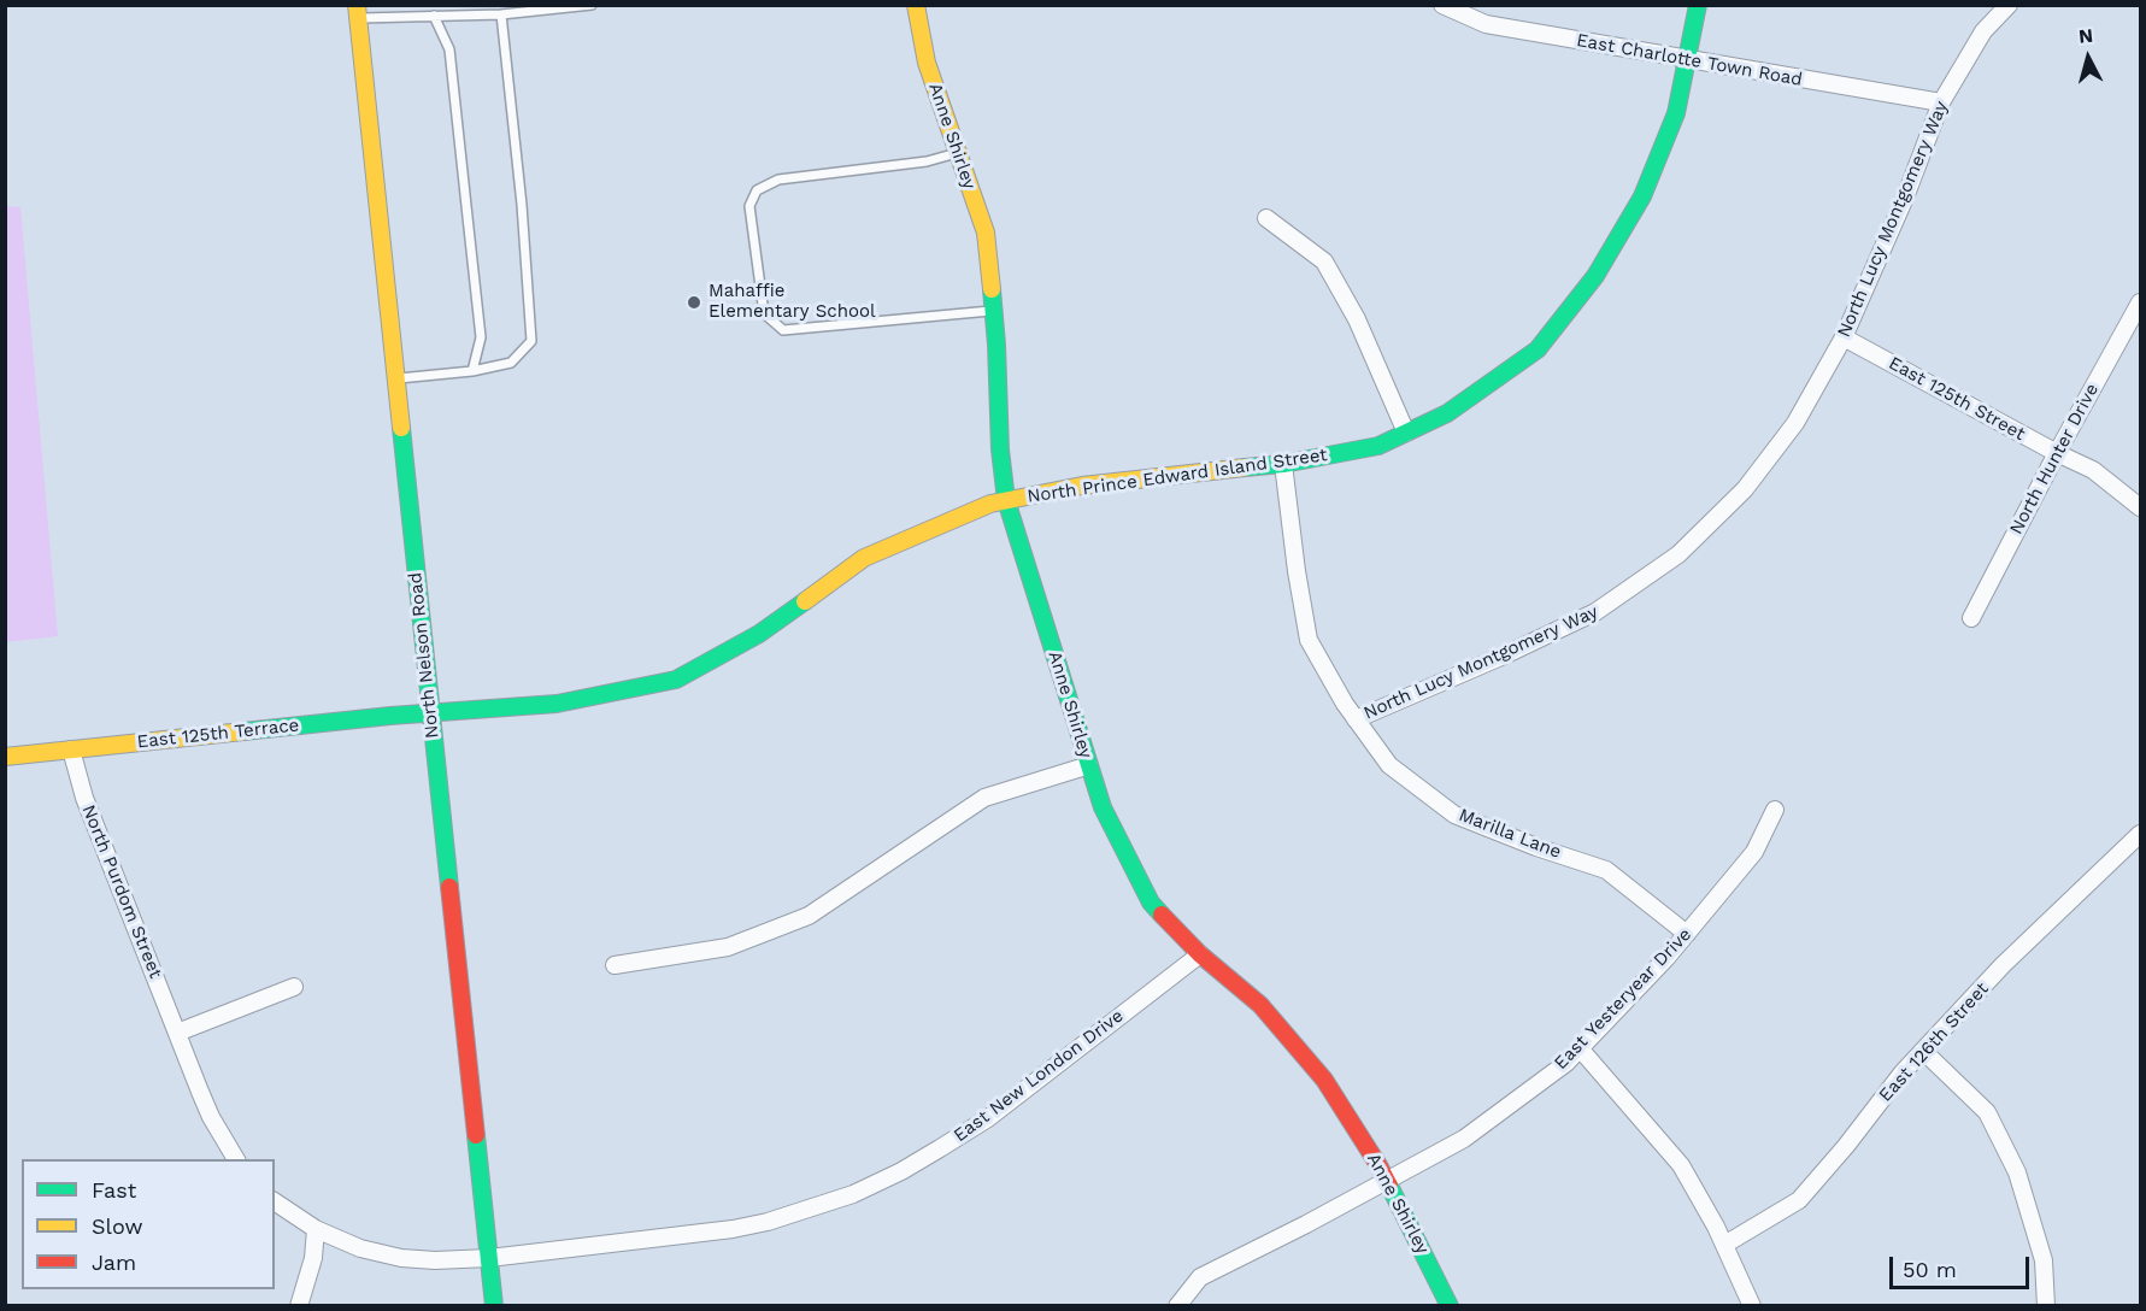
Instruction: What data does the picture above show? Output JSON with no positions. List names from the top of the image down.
{
  "streets": {
    "street": [
      "East Charlotte Town Road",
      "Anne Shirley",
      "North Lucy Montgomery Way",
      "East 125th Street",
      "North Hunter Drive",
      "North Prince Edward Island Street",
      "North Nelson Road",
      "East 125th Terrace",
      "Marilla Lane",
      "North Purdom Street",
      "East Yesteryear Drive",
      "East 126th Street",
      "East New London Drive"
    ]
  },
  "crossings": [
    ["East Charlotte Town Road", "North Lucy Montgomery Way"],
    ["East Charlotte Town Road", "North Prince Edward Island Street"],
    ["Anne Shirley", "North Prince Edward Island Street"],
    ["Anne Shirley", "East Yesteryear Drive"],
    ["Anne Shirley", "East New London Drive"],
    ["North Lucy Montgomery Way", "East 125th Street"],
    ["North Lucy Montgomery Way", "Marilla Lane"],
    ["East 125th Street", "North Hunter Drive"],
    ["North Prince Edward Island Street", "North Nelson Road"],
    ["North Prince Edward Island Street", "East 125th Terrace"],
    ["North Prince Edward Island Street", "Marilla Lane"],
    ["North Nelson Road", "East 125th Terrace"],
    ["North Nelson Road", "East New London Drive"],
    ["East 125th Terrace", "North Purdom Street"],
    ["Marilla Lane", "East Yesteryear Drive"]
  ],
  "places": ["Mahaffie Elementary School"],
  "legend": ["Fast", "Slow", "Jam"],
  "scale_bar": "50 m",
  "north": "top"
}
